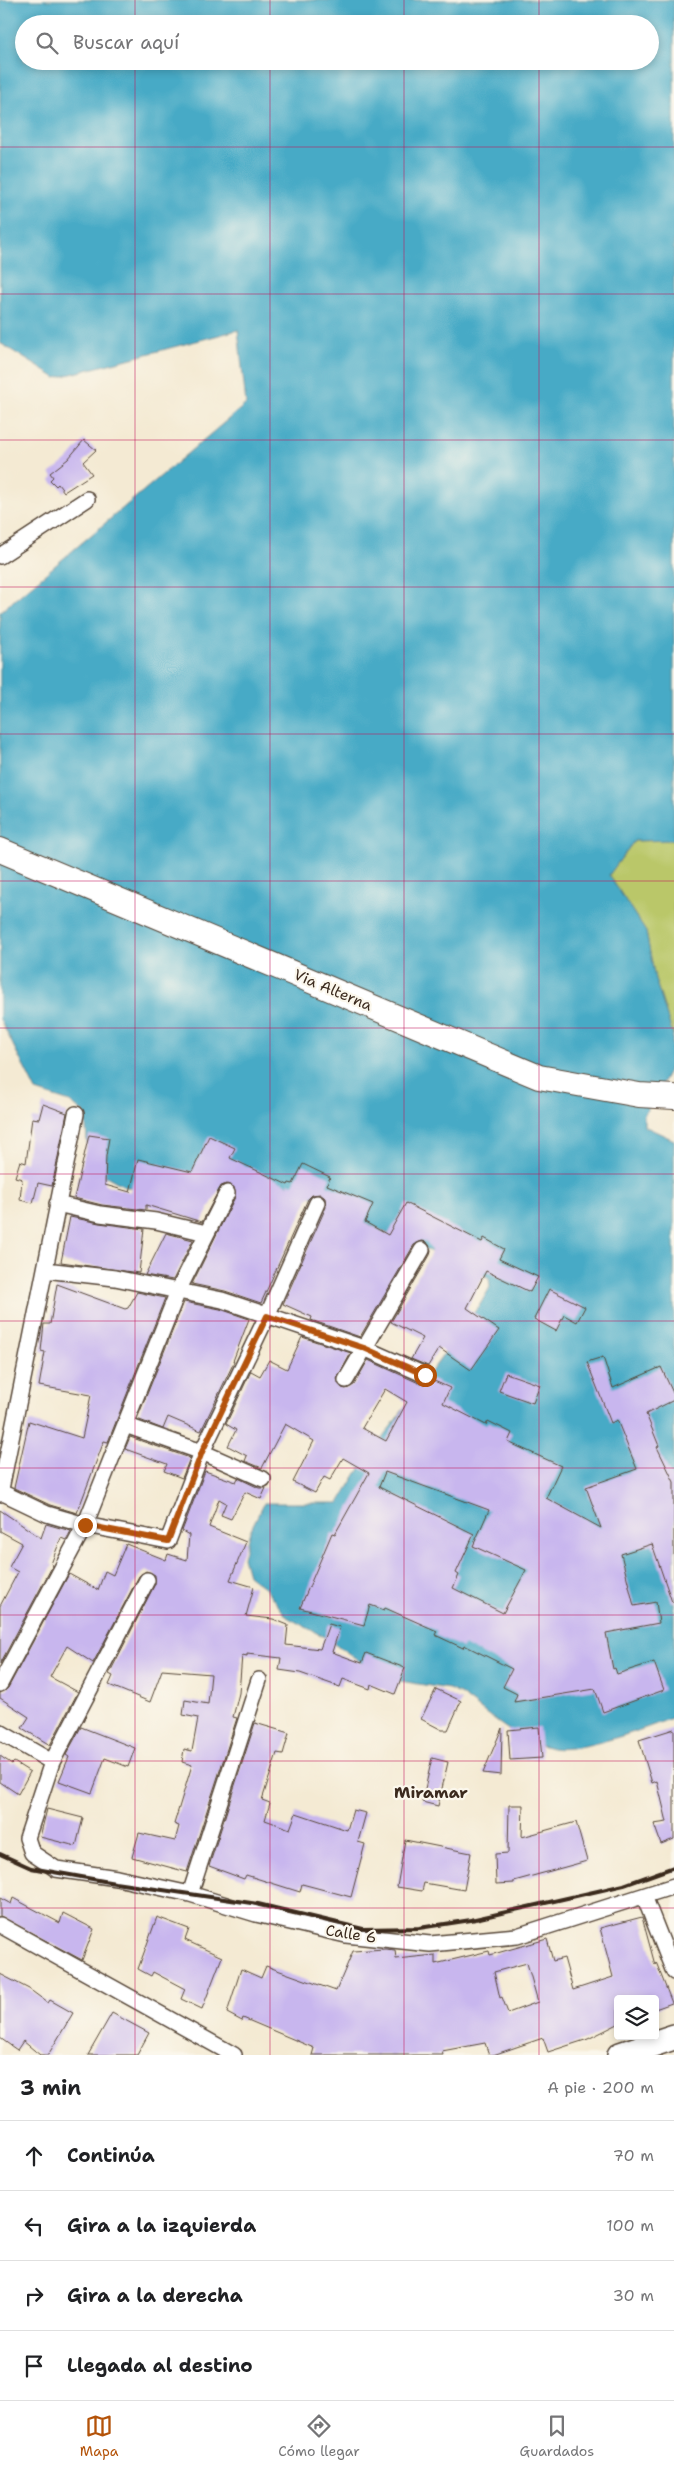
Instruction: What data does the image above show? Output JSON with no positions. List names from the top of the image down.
{
  "streets": {
    "main road": ["Via Alterna"],
    "street": ["Calle 6"]
  },
  "districts": ["Miramar"],
  "page": {
    "search": "Buscar aquí",
    "heading": ["3 min", "A pie · 200 m"],
    "list": [
      ["Continúa", "70 m"],
      ["Gira a la izquierda", "100 m"],
      ["Gira a la derecha", "30 m"],
      "Llegada al destino"
    ],
    "nav": ["Mapa", "Cómo llegar", "Guardados"]
  }
}
